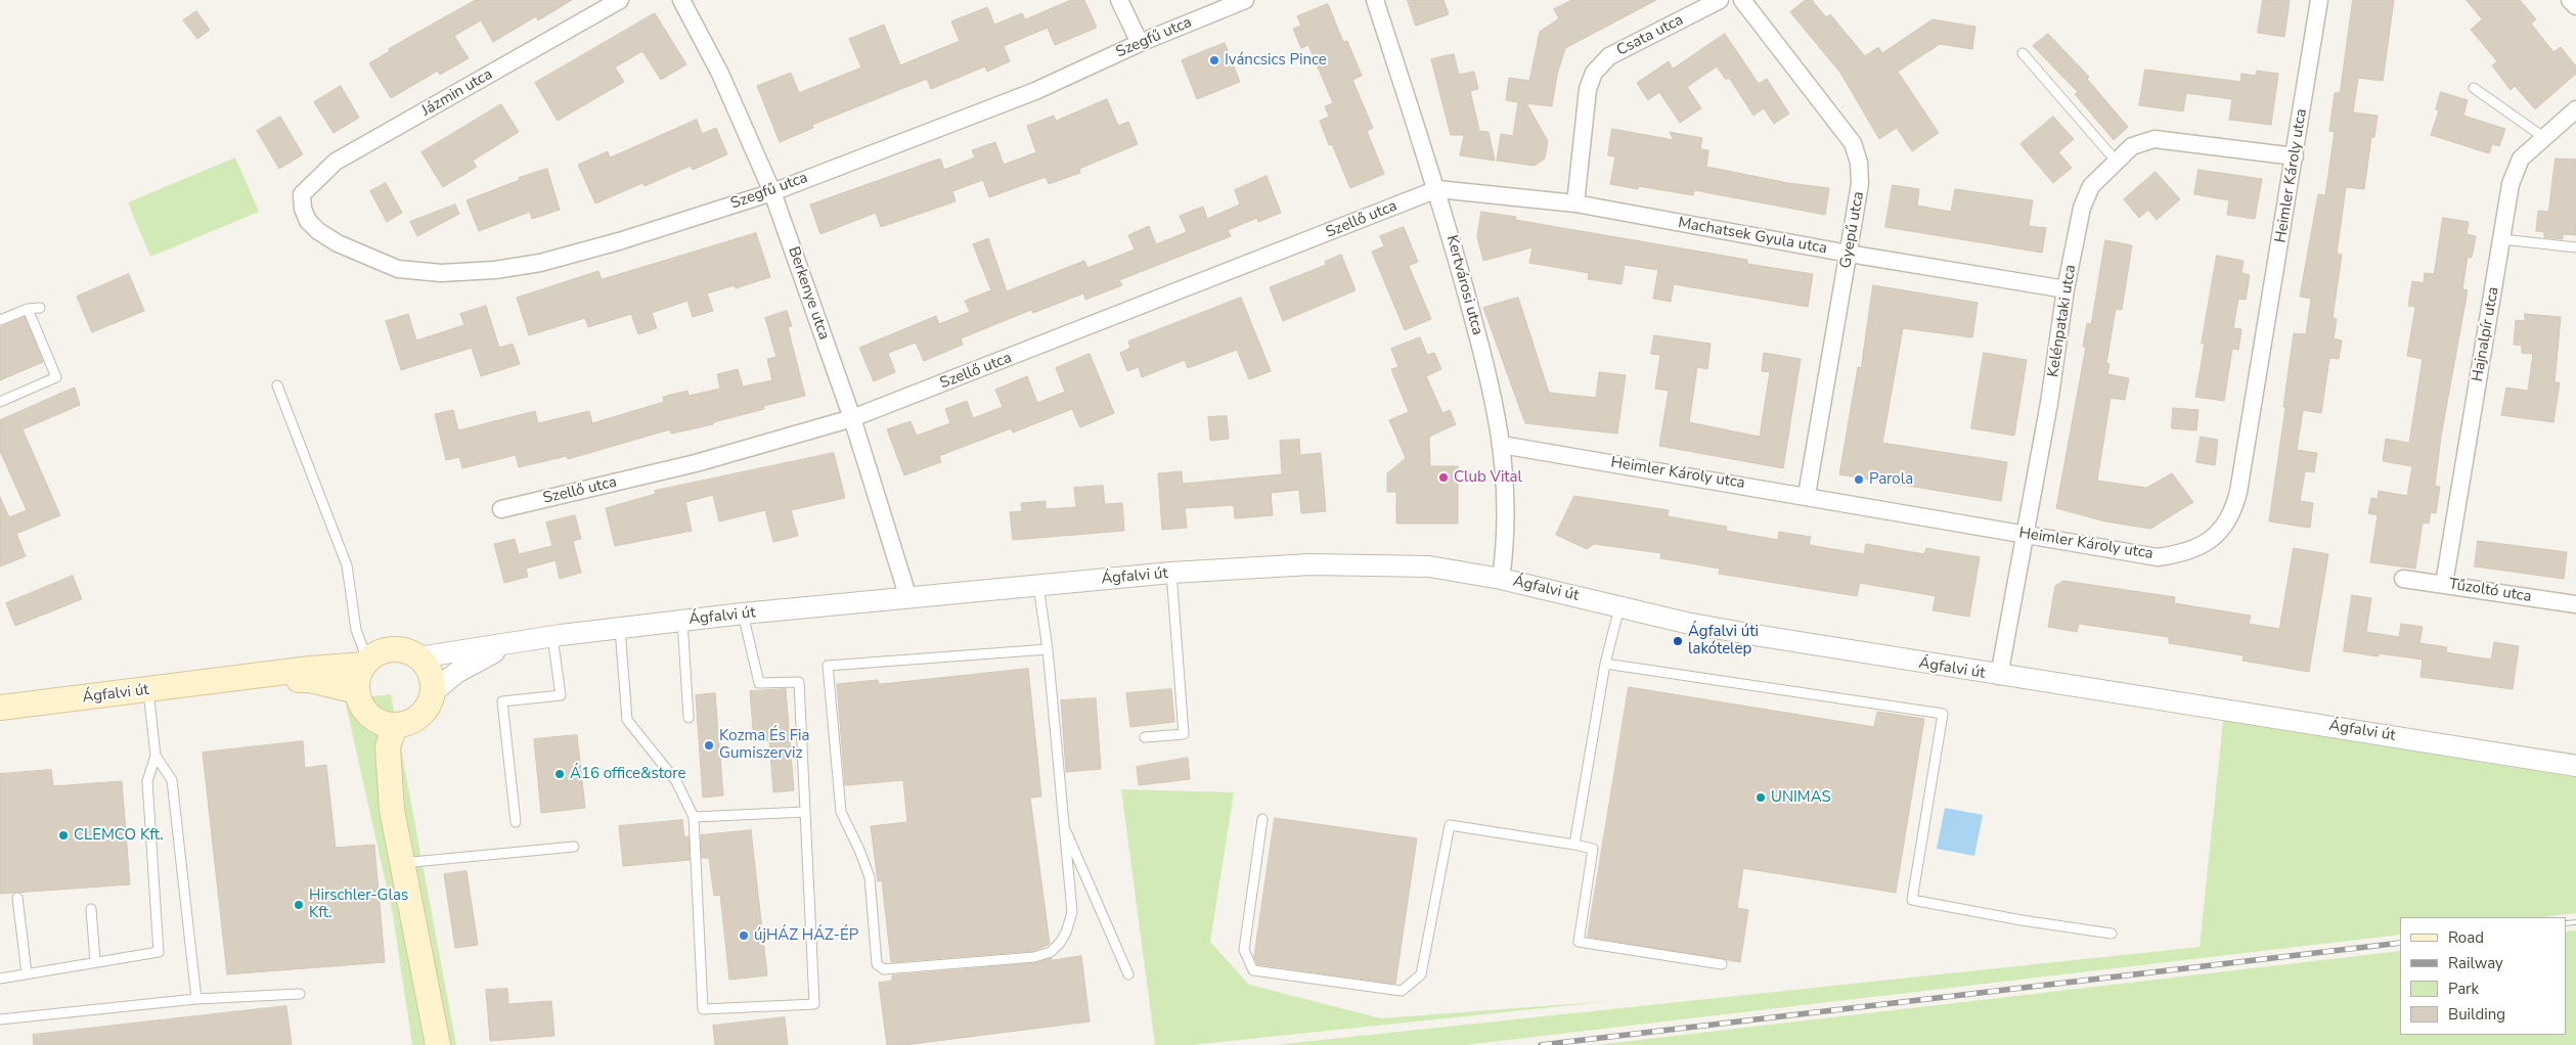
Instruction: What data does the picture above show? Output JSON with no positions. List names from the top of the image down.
{
  "streets": {
    "main road": ["Ágfalvi út"],
    "street": [
      "Csata utca",
      "Szegfű utca",
      "Jázmin utca",
      "Heimler Károly utca",
      "Szellő utca",
      "Gyepű utca",
      "Machatsek Gyula utca",
      "Kertvárosi utca",
      "Berkenye utca",
      "Kelénpataki utca",
      "Hajnalpír utca",
      "Tűzoltó utca"
    ]
  },
  "crossings": [
    ["Csata utca", "Machatsek Gyula utca"],
    ["Szegfű utca", "Jázmin utca"],
    ["Szegfű utca", "Berkenye utca"],
    ["Heimler Károly utca", "Gyepű utca"],
    ["Heimler Károly utca", "Kertvárosi utca"],
    ["Heimler Károly utca", "Kelénpataki utca"],
    ["Szellő utca", "Machatsek Gyula utca"],
    ["Szellő utca", "Kertvárosi utca"],
    ["Szellő utca", "Berkenye utca"],
    ["Gyepű utca", "Machatsek Gyula utca"],
    ["Machatsek Gyula utca", "Kertvárosi utca"],
    ["Machatsek Gyula utca", "Kelénpataki utca"],
    ["Kertvárosi utca", "Ágfalvi út"],
    ["Berkenye utca", "Ágfalvi út"],
    ["Kelénpataki utca", "Ágfalvi út"],
    ["Hajnalpír utca", "Tűzoltó utca"]
  ],
  "places": [
    "Iváncsics Pince",
    "Club Vital",
    "Parola",
    "Ágfalvi úti lakótelep",
    "Kozma És Fia Gumiszerviz",
    "Á16 office&store",
    "UNIMAS",
    "CLEMCO Kft.",
    "Hirschler-Glas Kft.",
    "újHÁZ HÁZ-ÉP"
  ],
  "legend": [
    "Road",
    "Railway",
    "Park",
    "Building"
  ]
}
